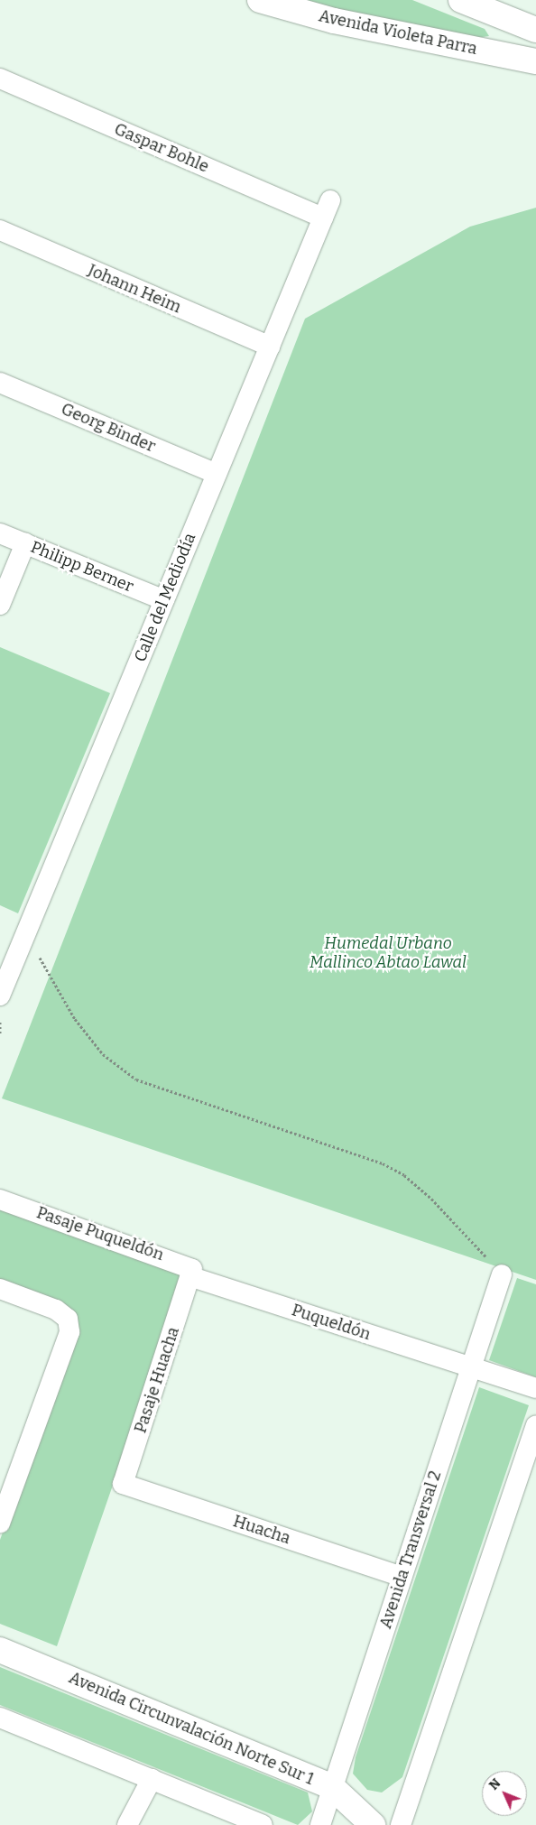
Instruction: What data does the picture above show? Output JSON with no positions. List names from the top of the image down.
{
  "streets": {
    "street": [
      "Avenida Violeta Parra",
      "Gaspar Bohle",
      "Johann Heim",
      "Georg Binder",
      "Philipp Berner",
      "Calle del Mediodía",
      "Pasaje Puqueldón",
      "Puqueldón",
      "Pasaje Huacha",
      "Huacha",
      "Avenida Transversal 2",
      "Avenida Circunvalación Norte Sur 1"
    ]
  },
  "crossings": [
    ["Gaspar Bohle", "Calle del Mediodía"],
    ["Johann Heim", "Calle del Mediodía"],
    ["Georg Binder", "Calle del Mediodía"],
    ["Philipp Berner", "Calle del Mediodía"],
    ["Pasaje Puqueldón", "Puqueldón"],
    ["Pasaje Puqueldón", "Pasaje Huacha"],
    ["Puqueldón", "Pasaje Huacha"],
    ["Puqueldón", "Avenida Transversal 2"],
    ["Pasaje Huacha", "Huacha"],
    ["Huacha", "Avenida Transversal 2"],
    ["Avenida Transversal 2", "Avenida Circunvalación Norte Sur 1"]
  ],
  "parks": ["Humedal Urbano Mallinco Abtao Lawal"],
  "north": "top left"
}
